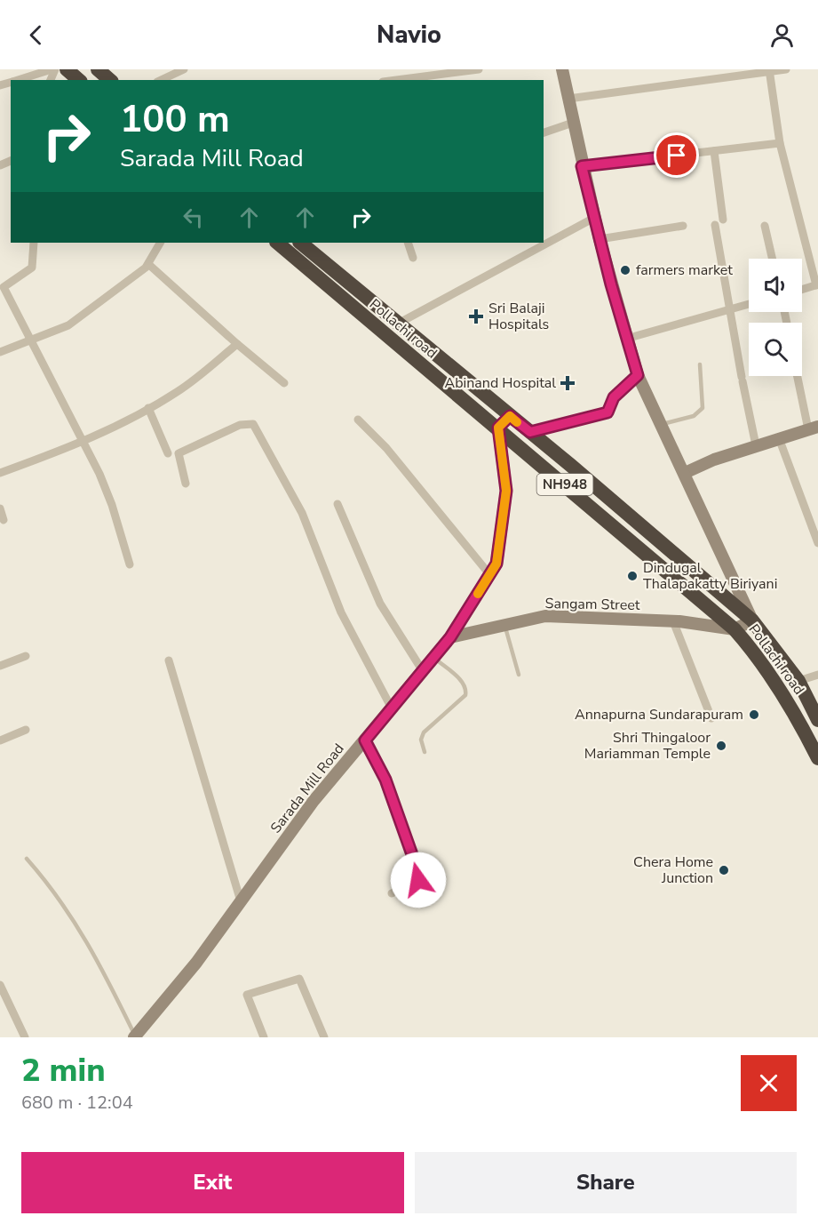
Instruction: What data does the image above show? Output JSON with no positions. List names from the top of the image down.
{
  "streets": {
    "highway": ["Pollachi road", "NH948"],
    "main road": ["Sangam Street", "Sarada Mill Road"]
  },
  "crossings": [
    ["Pollachi road", "Sangam Street"],
    ["Pollachi road", "Sarada Mill Road"],
    ["Sangam Street", "Sarada Mill Road"]
  ],
  "places": {
    "other": [
      "farmers market",
      "Dindugal Thalapakatty Biriyani",
      "Annapurna Sundarapuram",
      "Shri Thingaloor Mariamman Temple",
      "Chera Home Junction"
    ],
    "health": ["Sri Balaji Hospitals", "Abinand Hospital"]
  },
  "page": {
    "header": "Navio",
    "turn": ["100 m", "Sarada Mill Road"],
    "heading": ["2 min", "680 m · 12:04"],
    "buttons": ["Exit", "Share"]
  }
}
